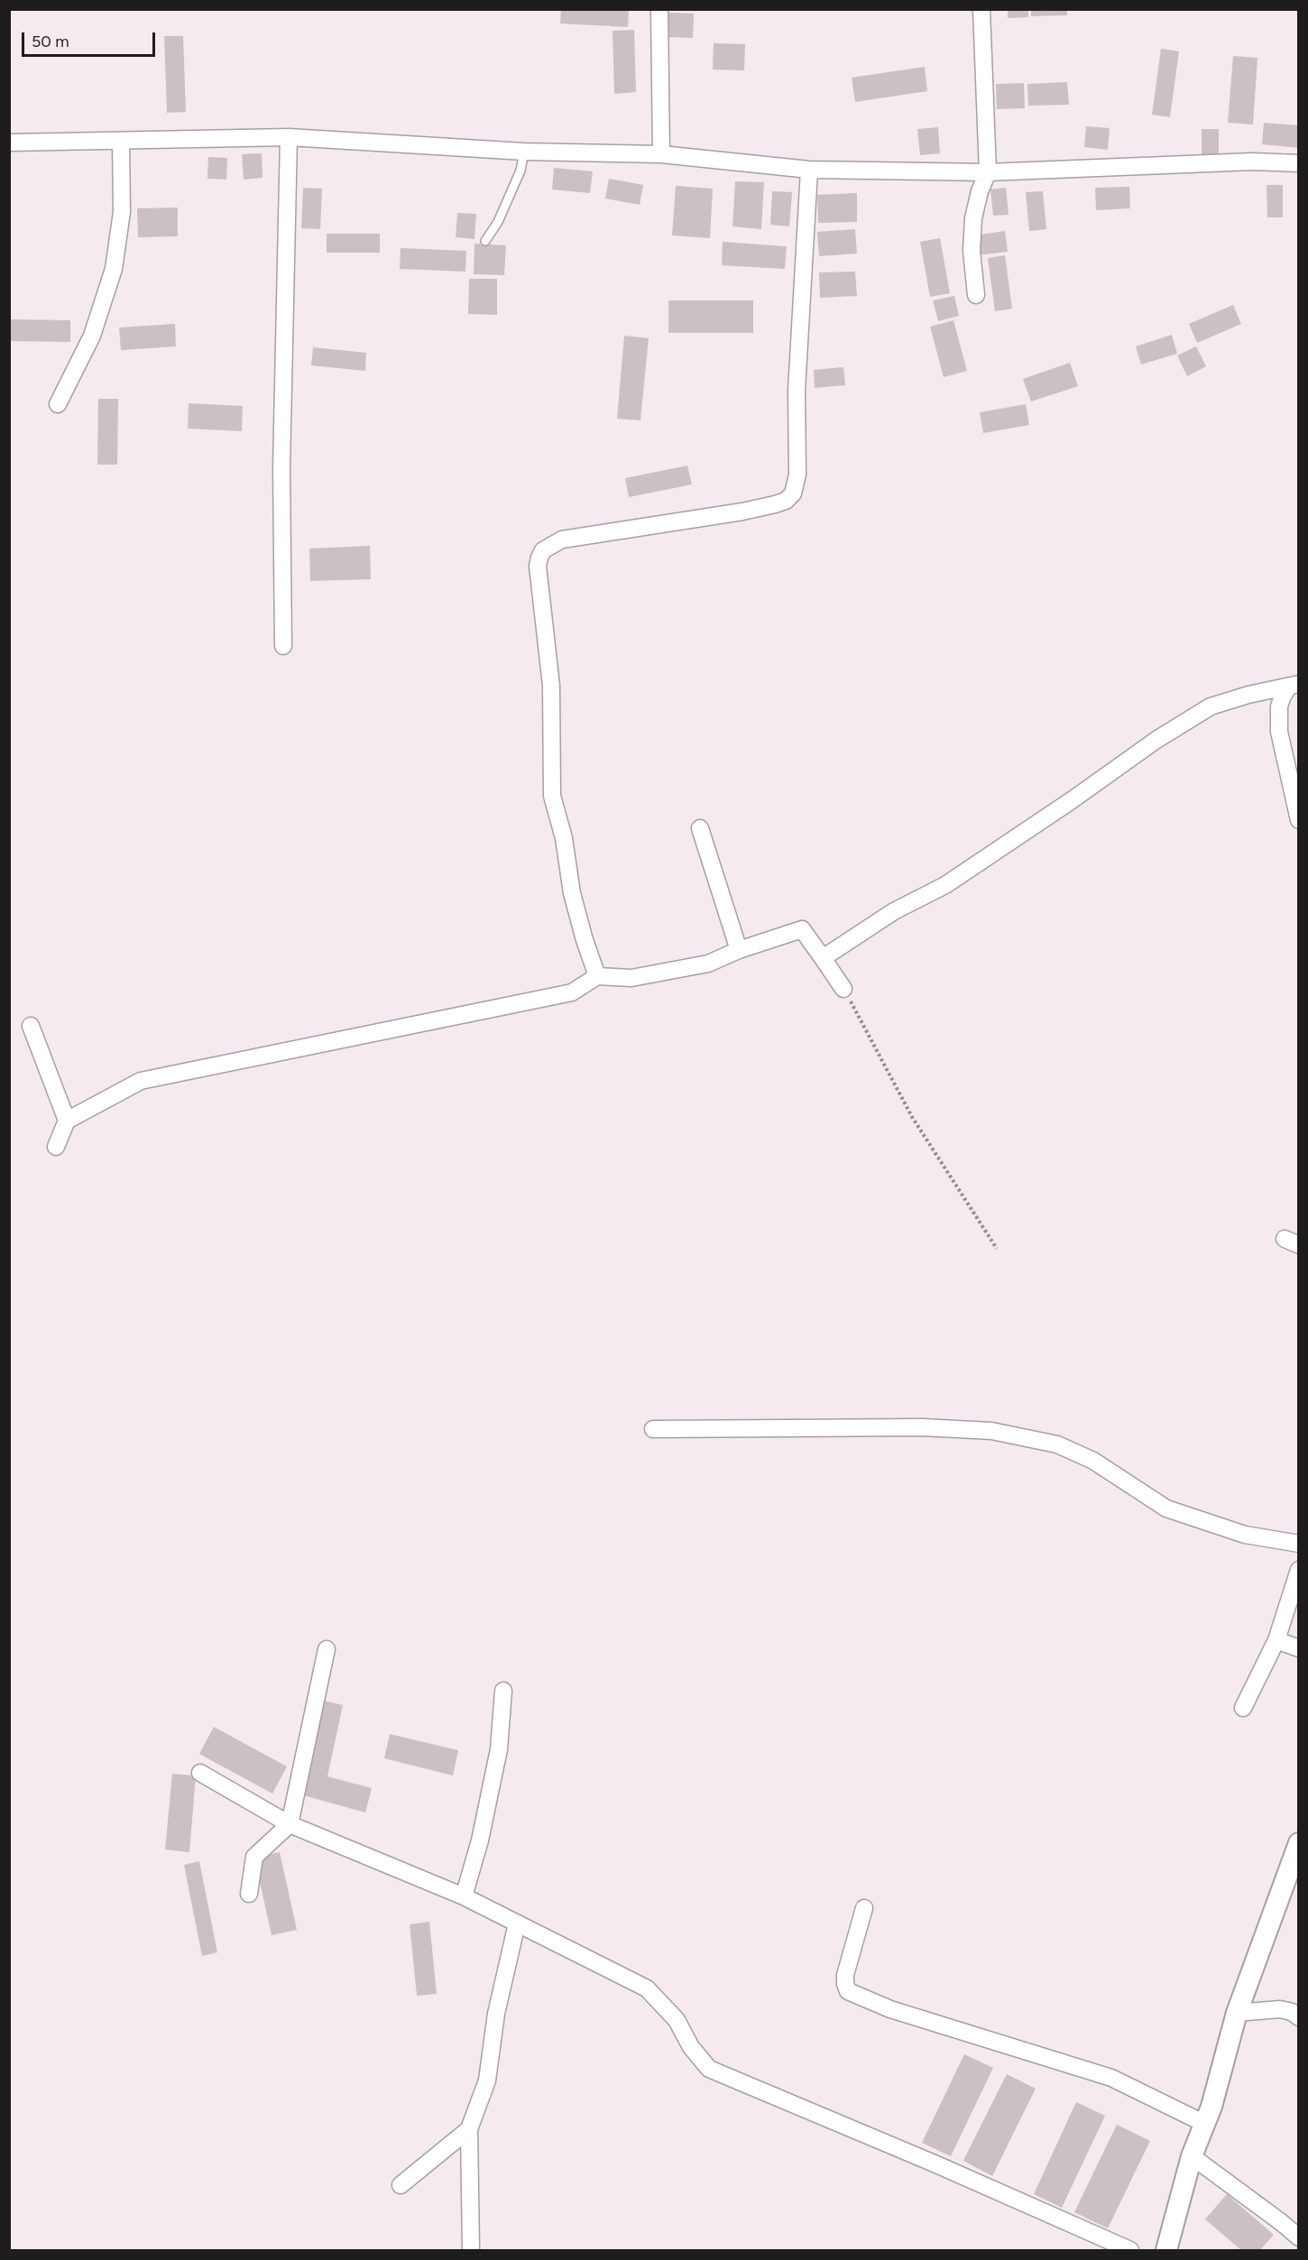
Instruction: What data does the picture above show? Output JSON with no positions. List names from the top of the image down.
{
  "scale_bar": "50 m"
}
